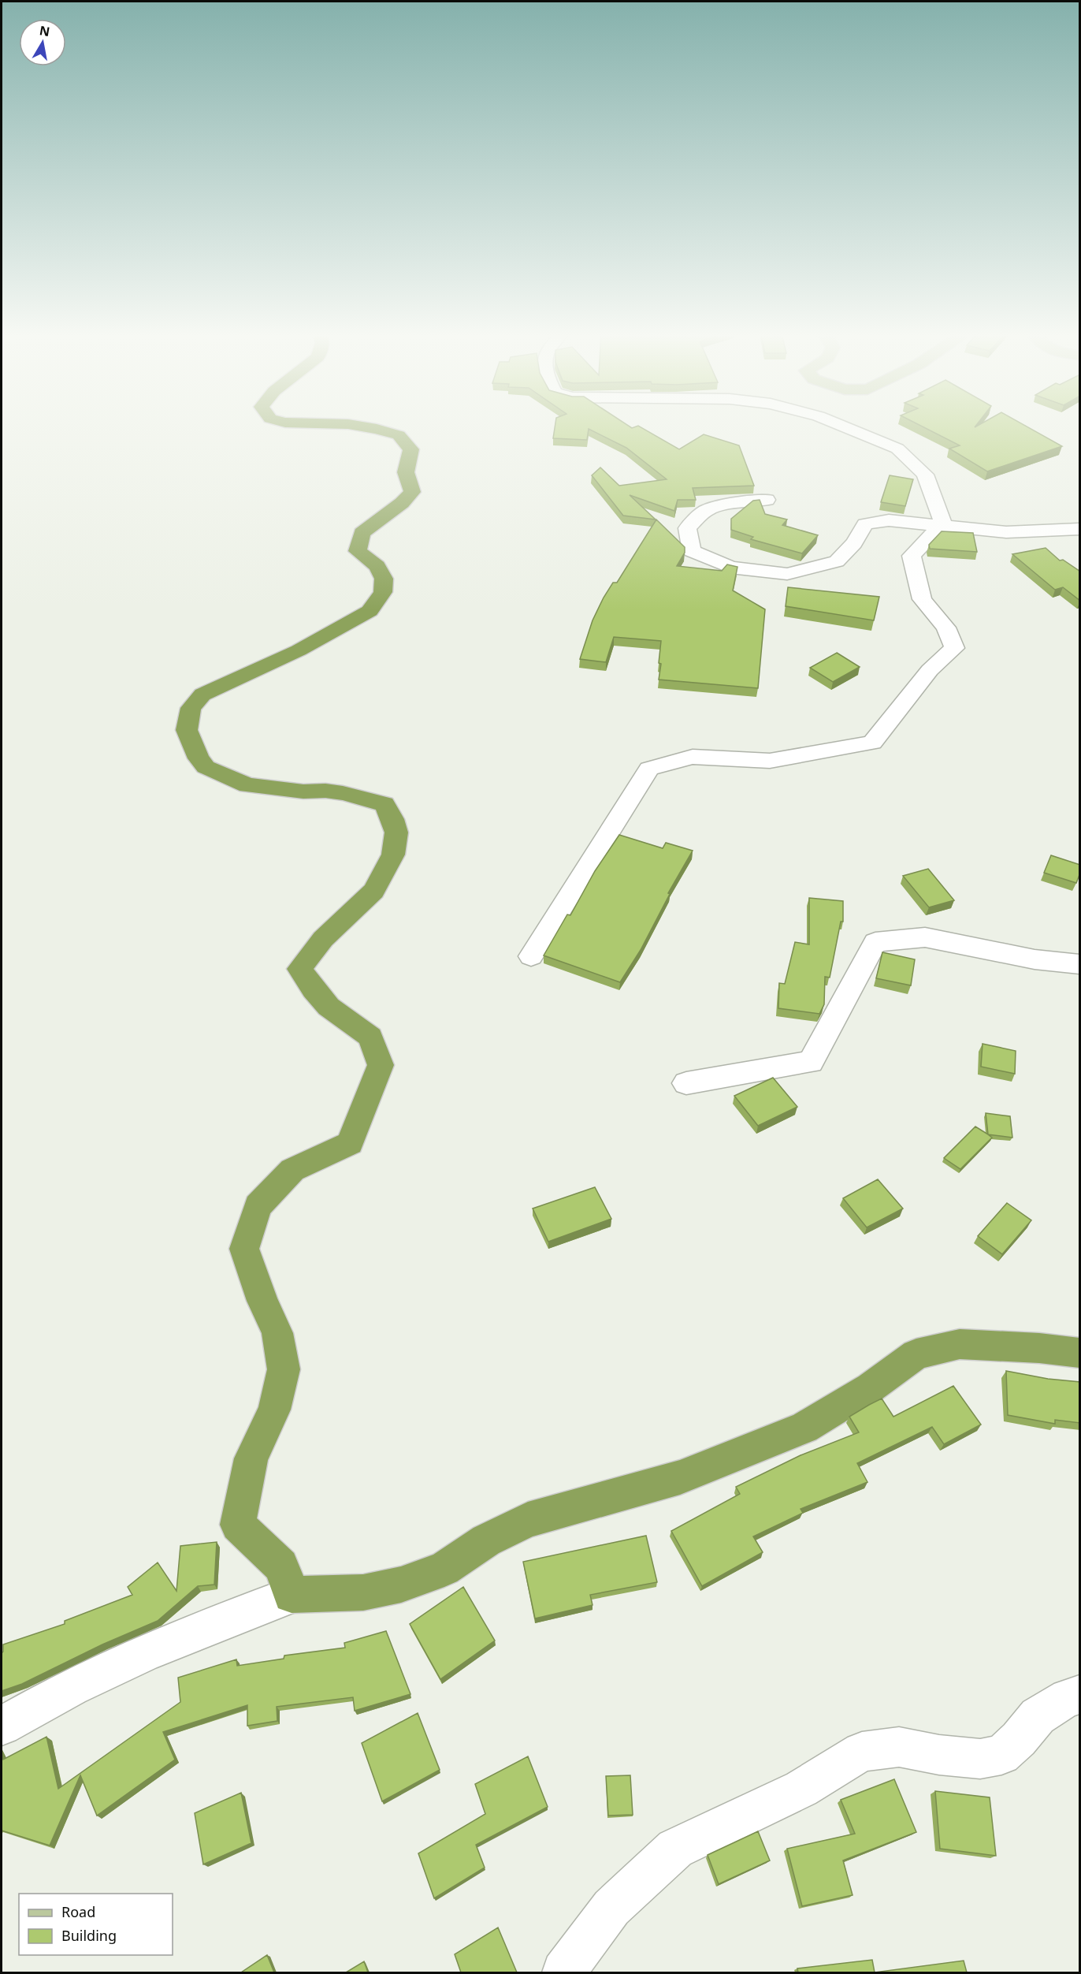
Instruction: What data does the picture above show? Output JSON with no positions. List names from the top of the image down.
{
  "legend": ["Road", "Building"],
  "north": "top"
}
